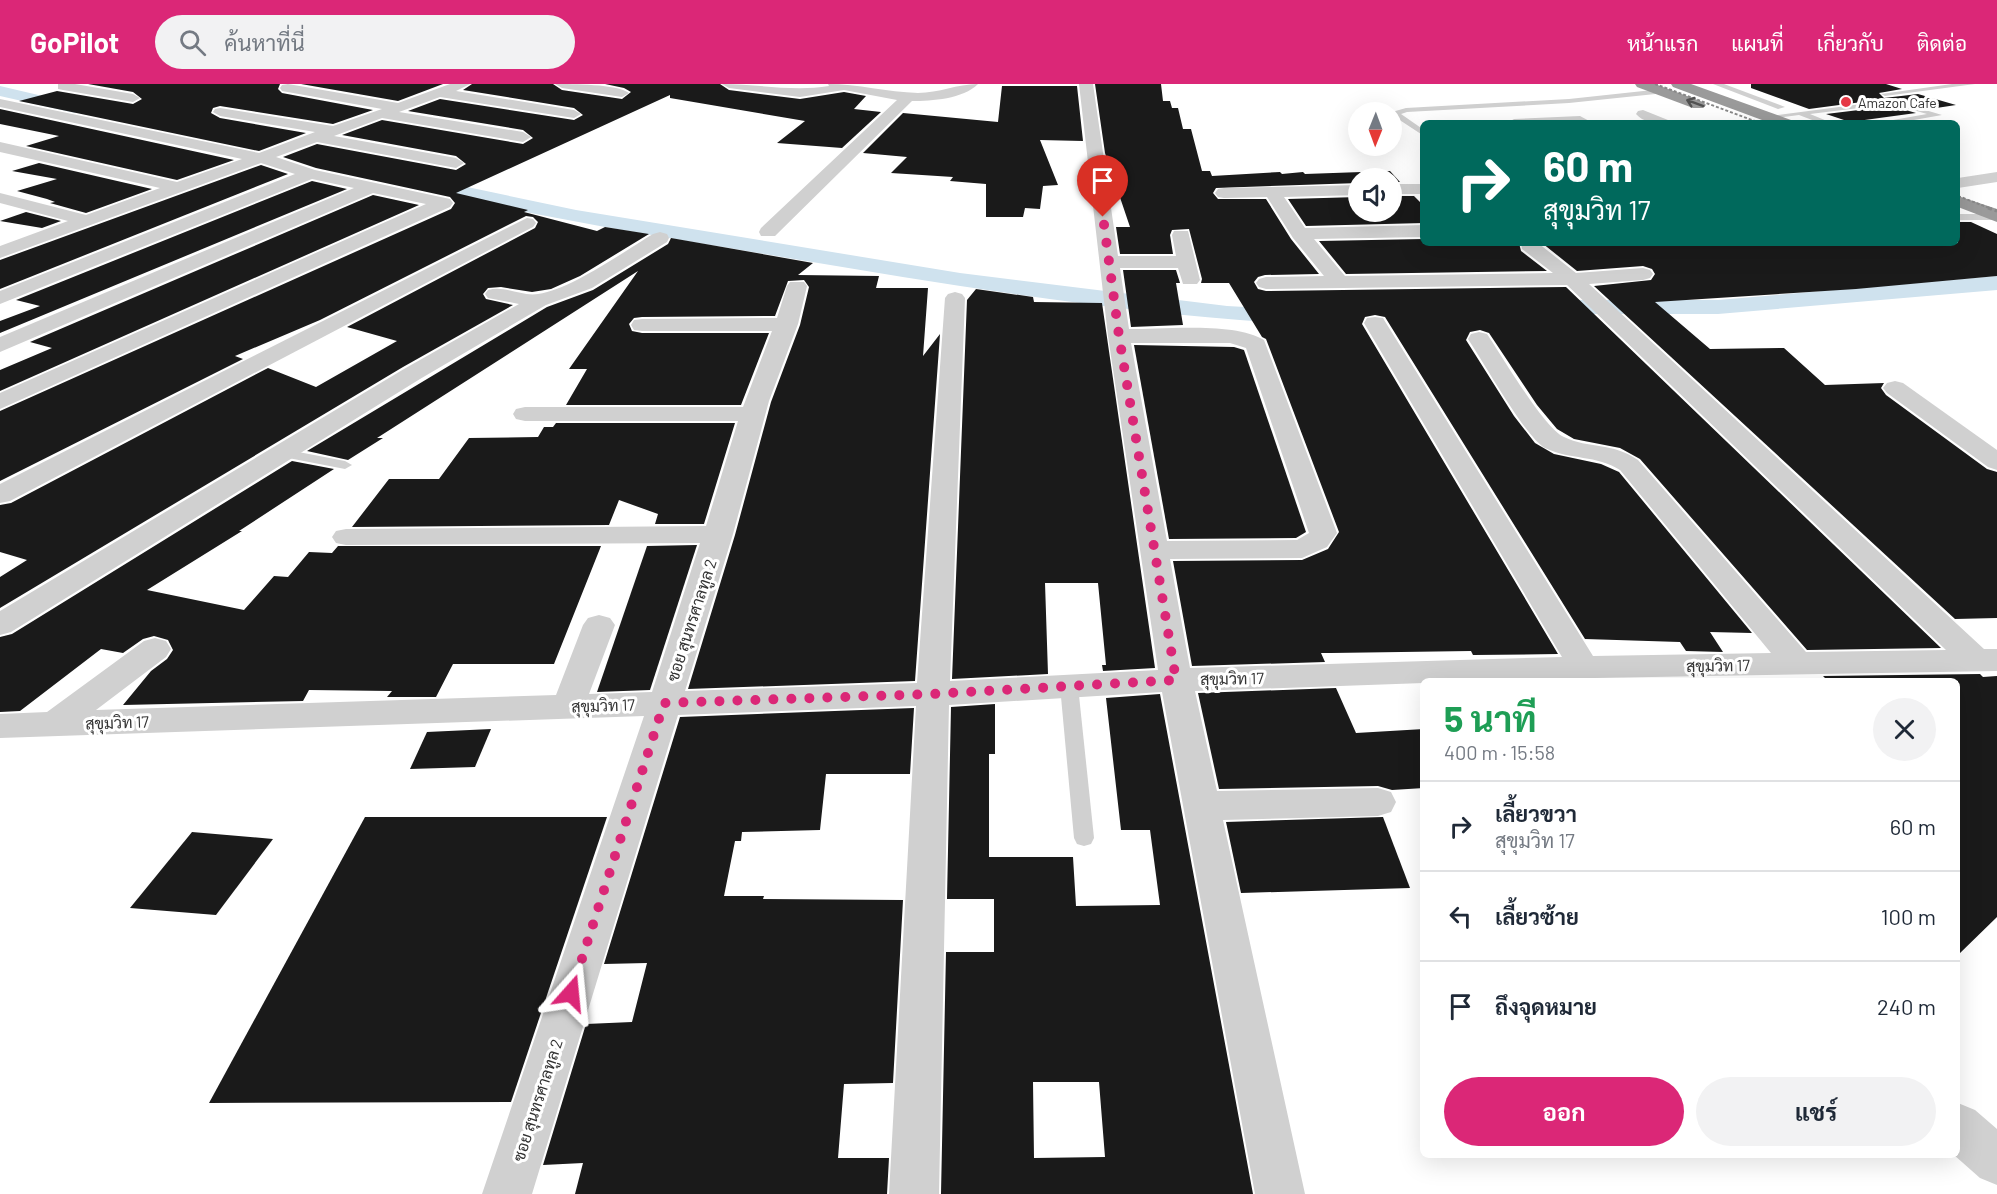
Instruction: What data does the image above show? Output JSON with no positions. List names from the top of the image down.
{
  "streets": {
    "street": ["ซอย สุนทรศาลทูล 2", "สุขุมวิท 17"]
  },
  "crossings": [
    ["ซอย สุนทรศาลทูล 2", "สุขุมวิท 17"]
  ],
  "places": ["Amazon Cafe"],
  "north": "bottom",
  "page": {
    "header": "GoPilot",
    "search": "ค้นหาที่นี่",
    "nav": [
      "หน้าแรก",
      "แผนที่",
      "เกี่ยวกับ",
      "ติดต่อ"
    ],
    "turn": ["60 m", "สุขุมวิท 17"],
    "heading": ["5 นาที", "400 m · 15:58"],
    "list": [
      {
        "name": "เลี้ยวขวา",
        "note": "สุขุมวิท 17",
        "value": "60 m"
      },
      {
        "name": "เลี้ยวซ้าย",
        "value": "100 m"
      },
      {
        "name": "ถึงจุดหมาย",
        "value": "240 m"
      }
    ],
    "buttons": ["ออก", "แชร์"]
  }
}
